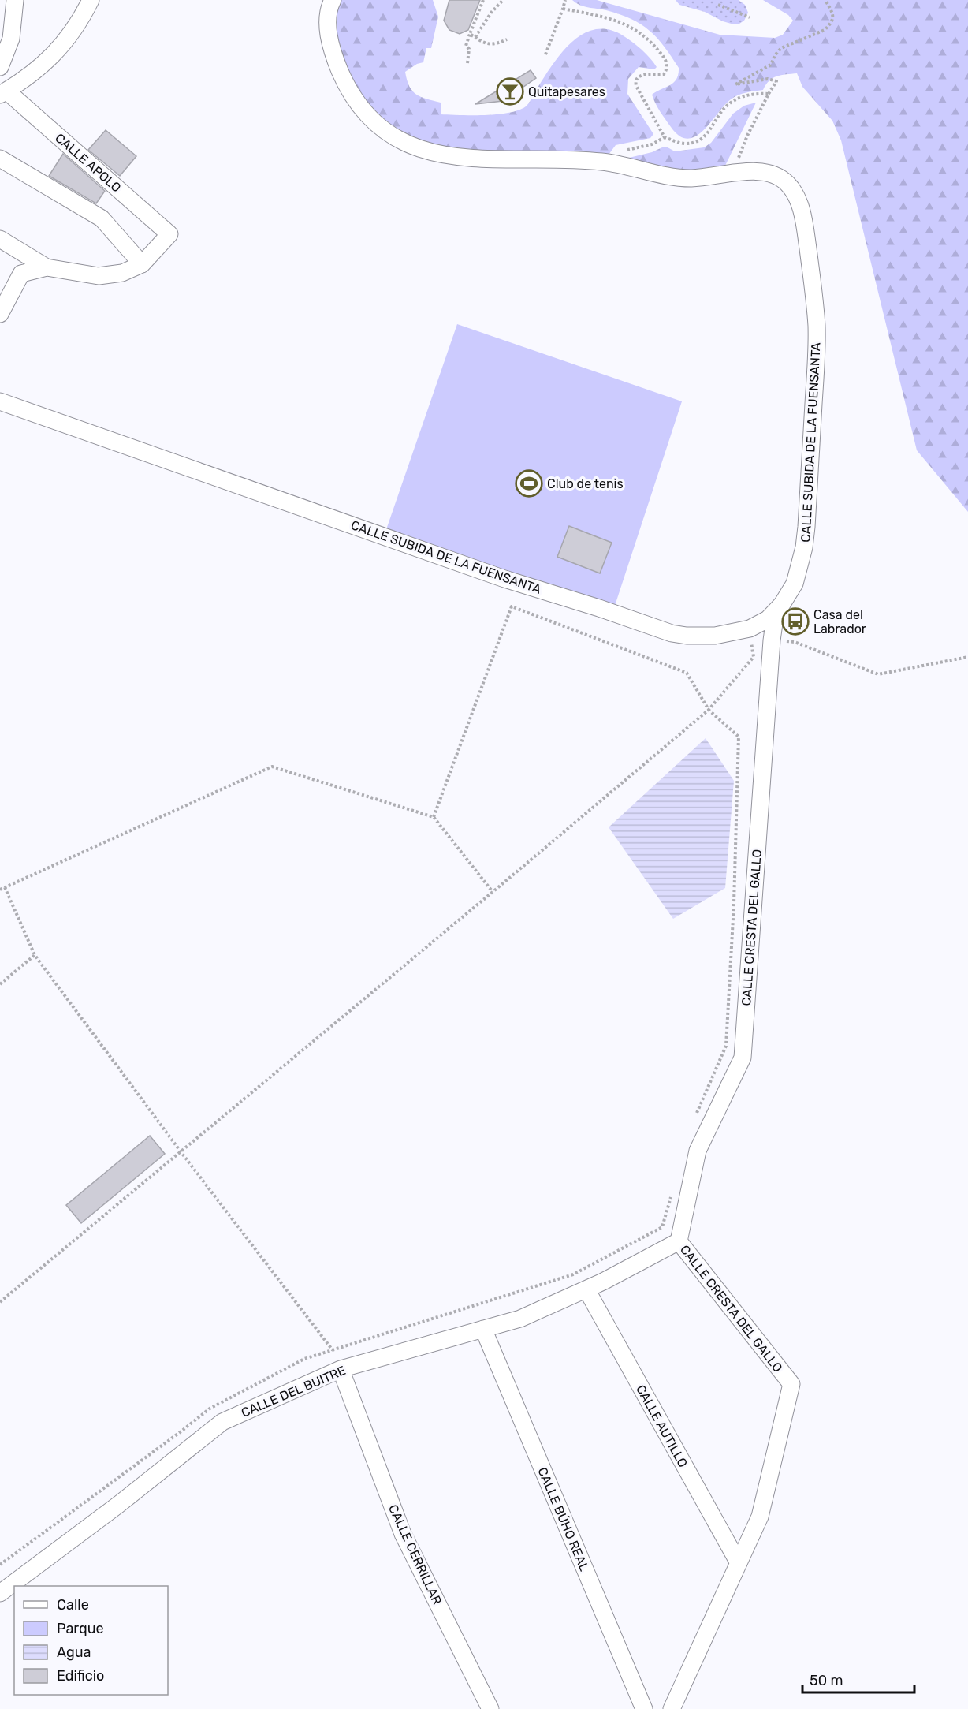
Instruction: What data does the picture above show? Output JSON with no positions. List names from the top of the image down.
{
  "streets": {
    "street": [
      "CALLE APOLO",
      "CALLE SUBIDA DE LA FUENSANTA",
      "CALLE CRESTA DEL GALLO",
      "CALLE DEL BUITRE",
      "CALLE AUTILLO",
      "CALLE BÚHO REAL",
      "CALLE CERRILLAR"
    ]
  },
  "crossings": [
    ["CALLE SUBIDA DE LA FUENSANTA", "CALLE CRESTA DEL GALLO"],
    ["CALLE CRESTA DEL GALLO", "CALLE DEL BUITRE"],
    ["CALLE CRESTA DEL GALLO", "CALLE AUTILLO"],
    ["CALLE DEL BUITRE", "CALLE AUTILLO"],
    ["CALLE DEL BUITRE", "CALLE BÚHO REAL"],
    ["CALLE DEL BUITRE", "CALLE CERRILLAR"]
  ],
  "places": {
    "bar": ["Quitapesares"],
    "sports": ["Club de tenis"],
    "bus stop": ["Casa del Labrador"]
  },
  "legend": [
    "Calle",
    "Parque",
    "Agua",
    "Edificio"
  ],
  "scale_bar": "50 m"
}
